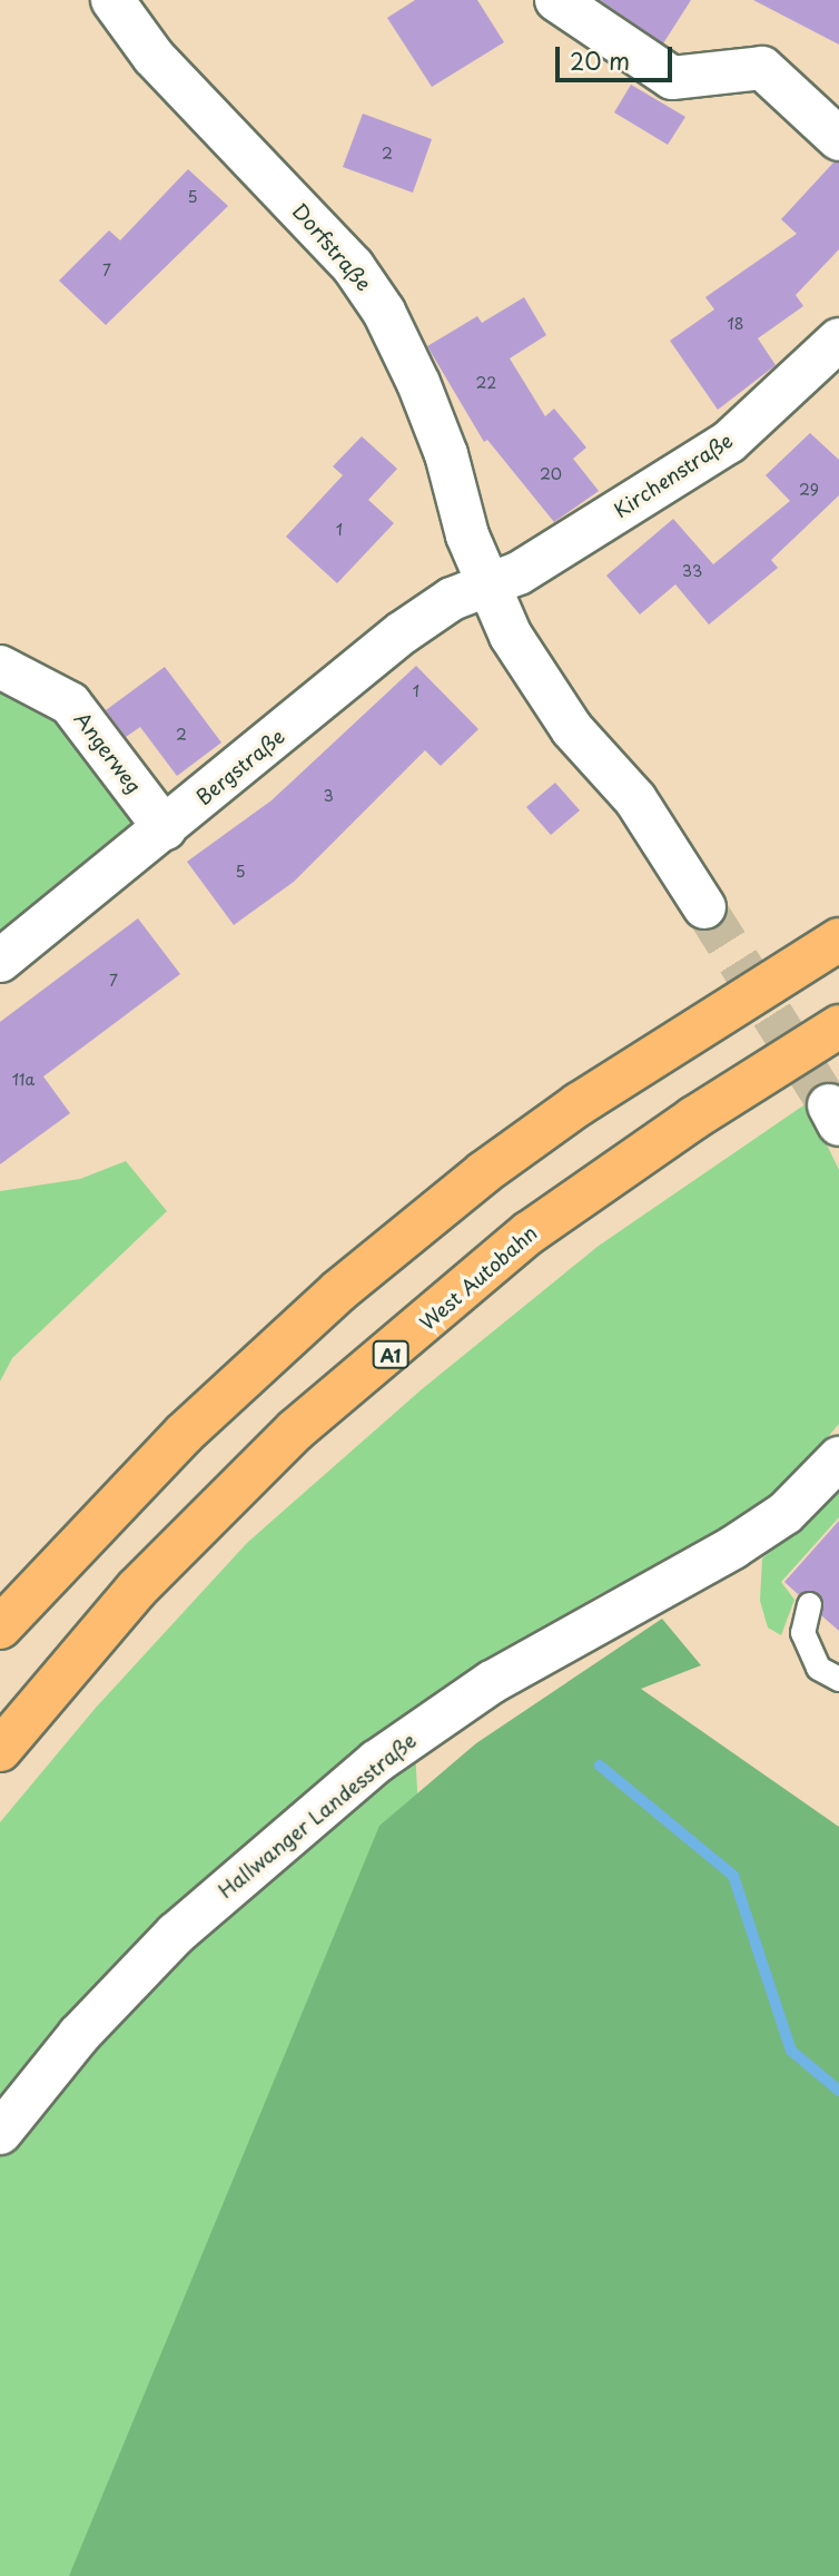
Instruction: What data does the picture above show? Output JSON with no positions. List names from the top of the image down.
{
  "streets": {
    "highway": ["West Autobahn", "A1"],
    "street": [
      "Dorfstraße",
      "Kirchenstraße",
      "Angerweg",
      "Bergstraße",
      "Hallwanger Landesstraße"
    ]
  },
  "crossings": [
    ["Dorfstraße", "Kirchenstraße"],
    ["Dorfstraße", "Bergstraße"],
    ["Kirchenstraße", "Bergstraße"],
    ["Angerweg", "Bergstraße"]
  ],
  "house_numbers": [
    "2",
    "5",
    "7",
    "18",
    "22",
    "20",
    "29",
    "1",
    "33",
    "1",
    "2",
    "3",
    "5",
    "7",
    "11a"
  ],
  "scale_bar": "20 m"
}
